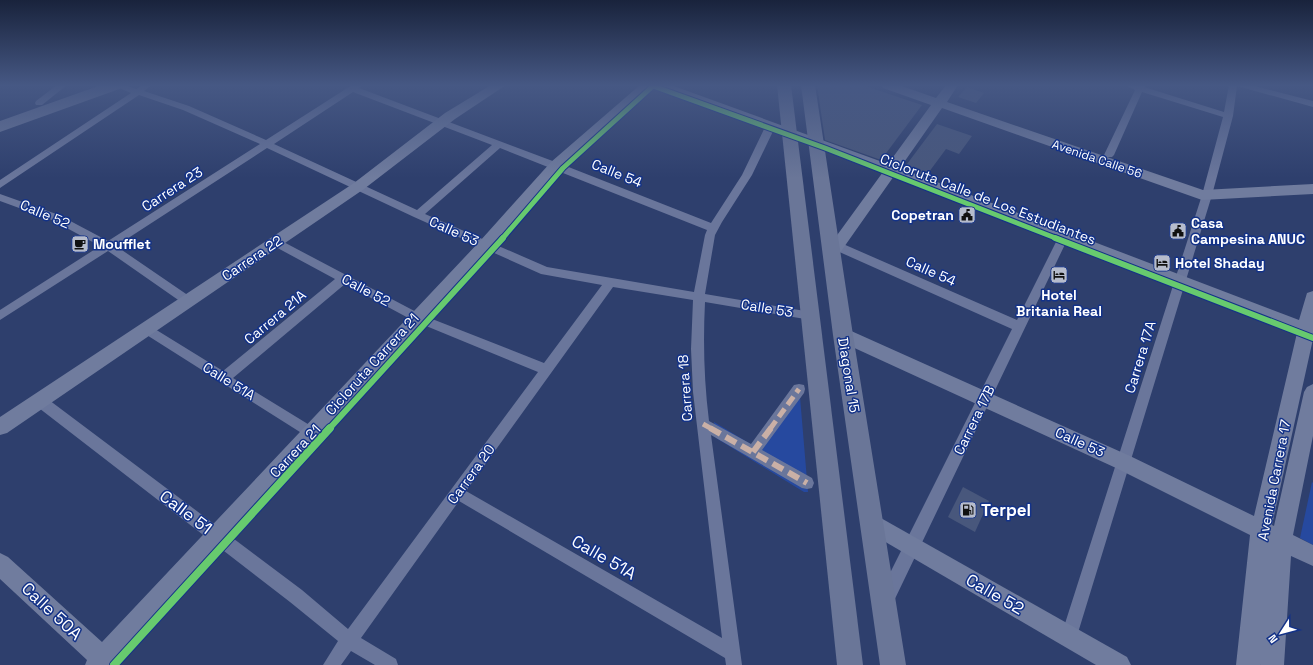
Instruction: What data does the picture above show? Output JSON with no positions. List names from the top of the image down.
{
  "streets": {
    "main road": ["Diagonal 15"],
    "street": [
      "Avenida Calle 56",
      "Calle 54",
      "Carrera 23",
      "Calle 52",
      "Calle 53",
      "Carrera 22",
      "Carrera 21A",
      "Carrera 17A",
      "Calle 51A",
      "Carrera 18",
      "Carrera 17B",
      "Carrera 21",
      "Carrera 20",
      "Avenida Carrera 17",
      "Calle 51",
      "Calle 50A"
    ],
    "cycle path": ["Cicloruta Calle de Los Estudiantes"]
  },
  "crossings": [
    ["Avenida Calle 56", "Carrera 17A"],
    ["Calle 54", "Carrera 22"],
    ["Calle 54", "Diagonal 15"],
    ["Calle 54", "Carrera 18"],
    ["Calle 54", "Carrera 17B"],
    ["Calle 54", "Carrera 21"],
    ["Carrera 23", "Calle 52"],
    ["Carrera 23", "Calle 53"],
    ["Calle 52", "Carrera 22"],
    ["Calle 52", "Carrera 21A"],
    ["Calle 52", "Carrera 17A"],
    ["Calle 52", "Diagonal 15"],
    ["Calle 52", "Carrera 17B"],
    ["Calle 52", "Carrera 21"],
    ["Calle 52", "Carrera 20"],
    ["Calle 53", "Carrera 22"],
    ["Calle 53", "Carrera 17A"],
    ["Calle 53", "Diagonal 15"],
    ["Calle 53", "Carrera 18"],
    ["Calle 53", "Carrera 17B"],
    ["Calle 53", "Carrera 21"],
    ["Calle 53", "Carrera 20"],
    ["Calle 53", "Avenida Carrera 17"],
    ["Carrera 22", "Calle 51A"],
    ["Carrera 22", "Calle 51"],
    ["Carrera 21A", "Calle 51A"],
    ["Diagonal 15", "Carrera 17B"],
    ["Calle 51A", "Carrera 18"],
    ["Calle 51A", "Carrera 21"],
    ["Calle 51A", "Carrera 20"],
    ["Carrera 21", "Calle 51"],
    ["Carrera 21", "Calle 50A"],
    ["Carrera 20", "Calle 51"]
  ],
  "places": {
    "public building": ["Copetran", "Casa Campesina ANUC"],
    "cafe": ["Moufflet"],
    "hotel": ["Hotel Shaday", "Hotel Britania Real"],
    "fuel station": ["Terpel"]
  },
  "north": "bottom left"
}
